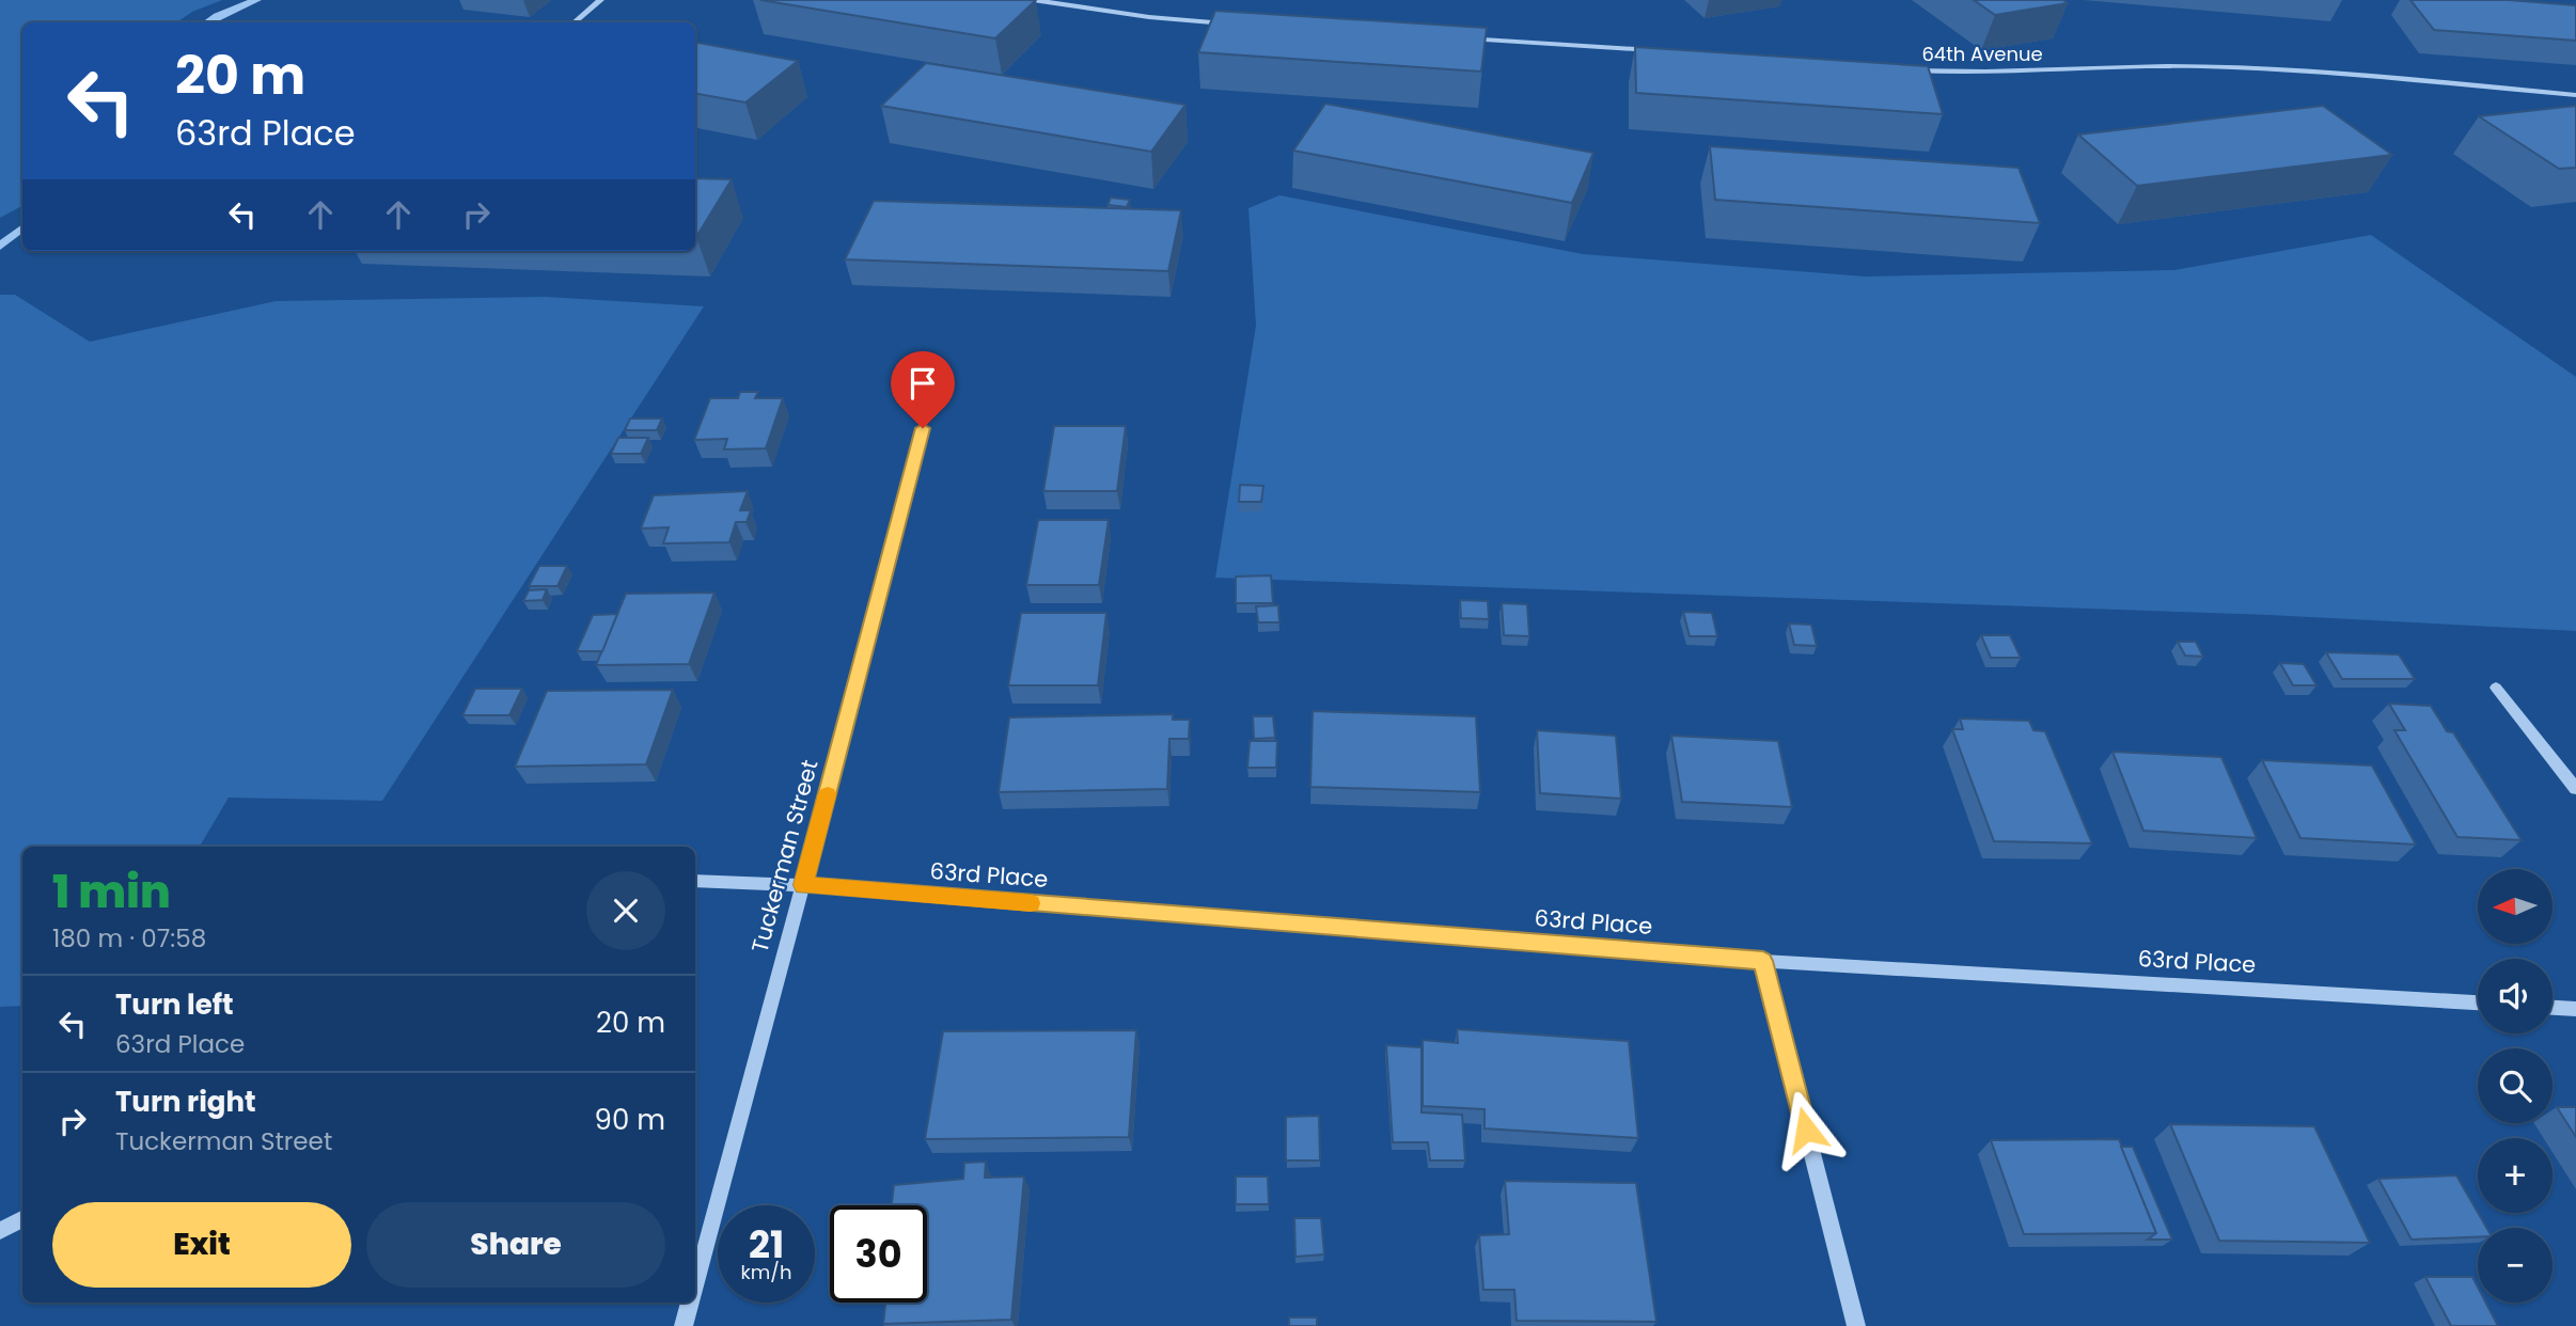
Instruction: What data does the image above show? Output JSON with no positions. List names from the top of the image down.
{
  "streets": {
    "street": ["64th Avenue", "Tuckerman Street", "63rd Place"]
  },
  "crossings": [
    ["Tuckerman Street", "63rd Place"]
  ],
  "north": "left",
  "page": {
    "turn": ["20 m", "63rd Place"],
    "heading": ["1 min", "180 m · 07:58"],
    "map_buttons": ["+", "−"],
    "list": [
      {
        "name": "Turn left",
        "note": "63rd Place",
        "value": "20 m"
      },
      {
        "name": "Turn right",
        "note": "Tuckerman Street",
        "value": "90 m"
      }
    ],
    "buttons": ["Exit", "Share"],
    "speed": "21 km/h",
    "limit": "30"
  }
}
